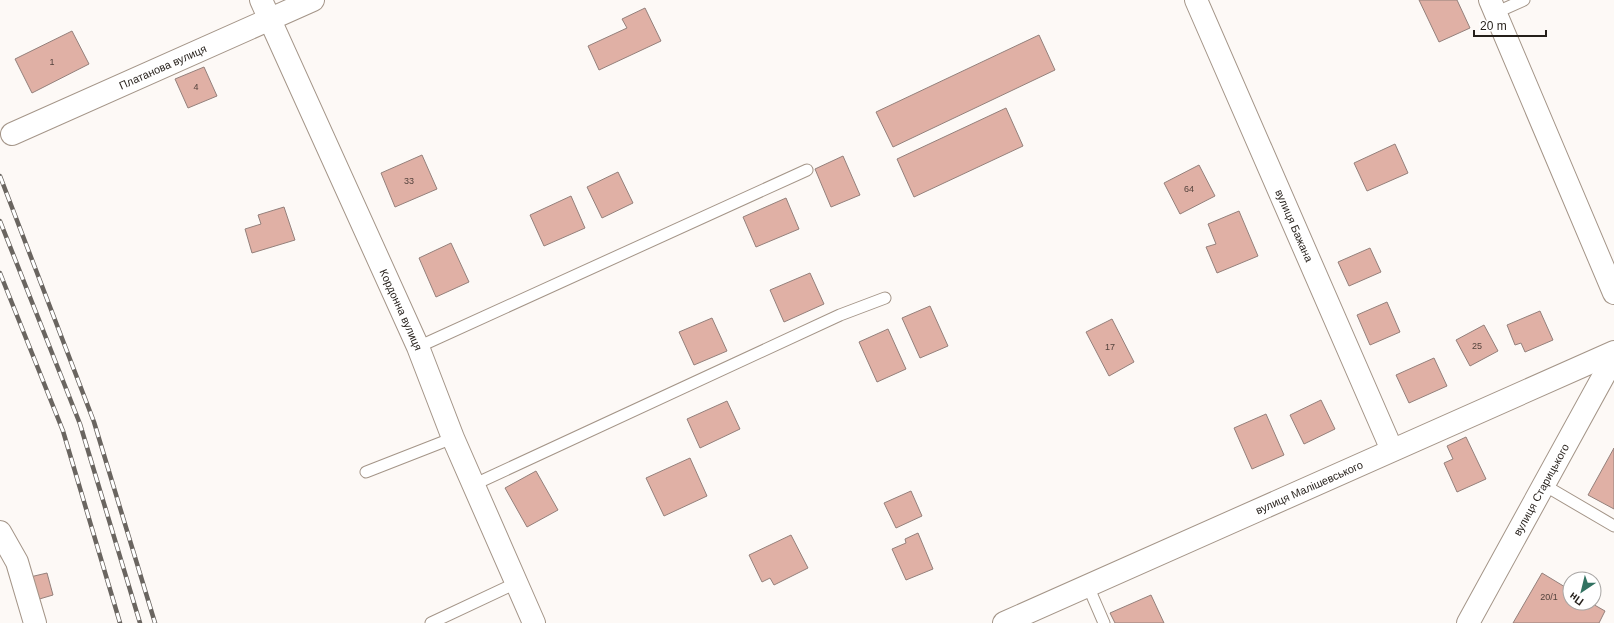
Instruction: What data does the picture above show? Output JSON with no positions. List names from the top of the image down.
{
  "streets": {
    "street": [
      "Платанова вулиця",
      "вулиця Бажана",
      "Кордонна вулиця",
      "вулиця Малішевського",
      "вулиця Старицького"
    ]
  },
  "crossings": [
    ["Платанова вулиця", "Кордонна вулиця"],
    ["вулиця Бажана", "вулиця Малішевського"]
  ],
  "house_numbers": [
    "1",
    "4",
    "33",
    "64",
    "25",
    "17",
    "20/1"
  ],
  "scale_bar": "20 m",
  "north": "bottom left"
}
